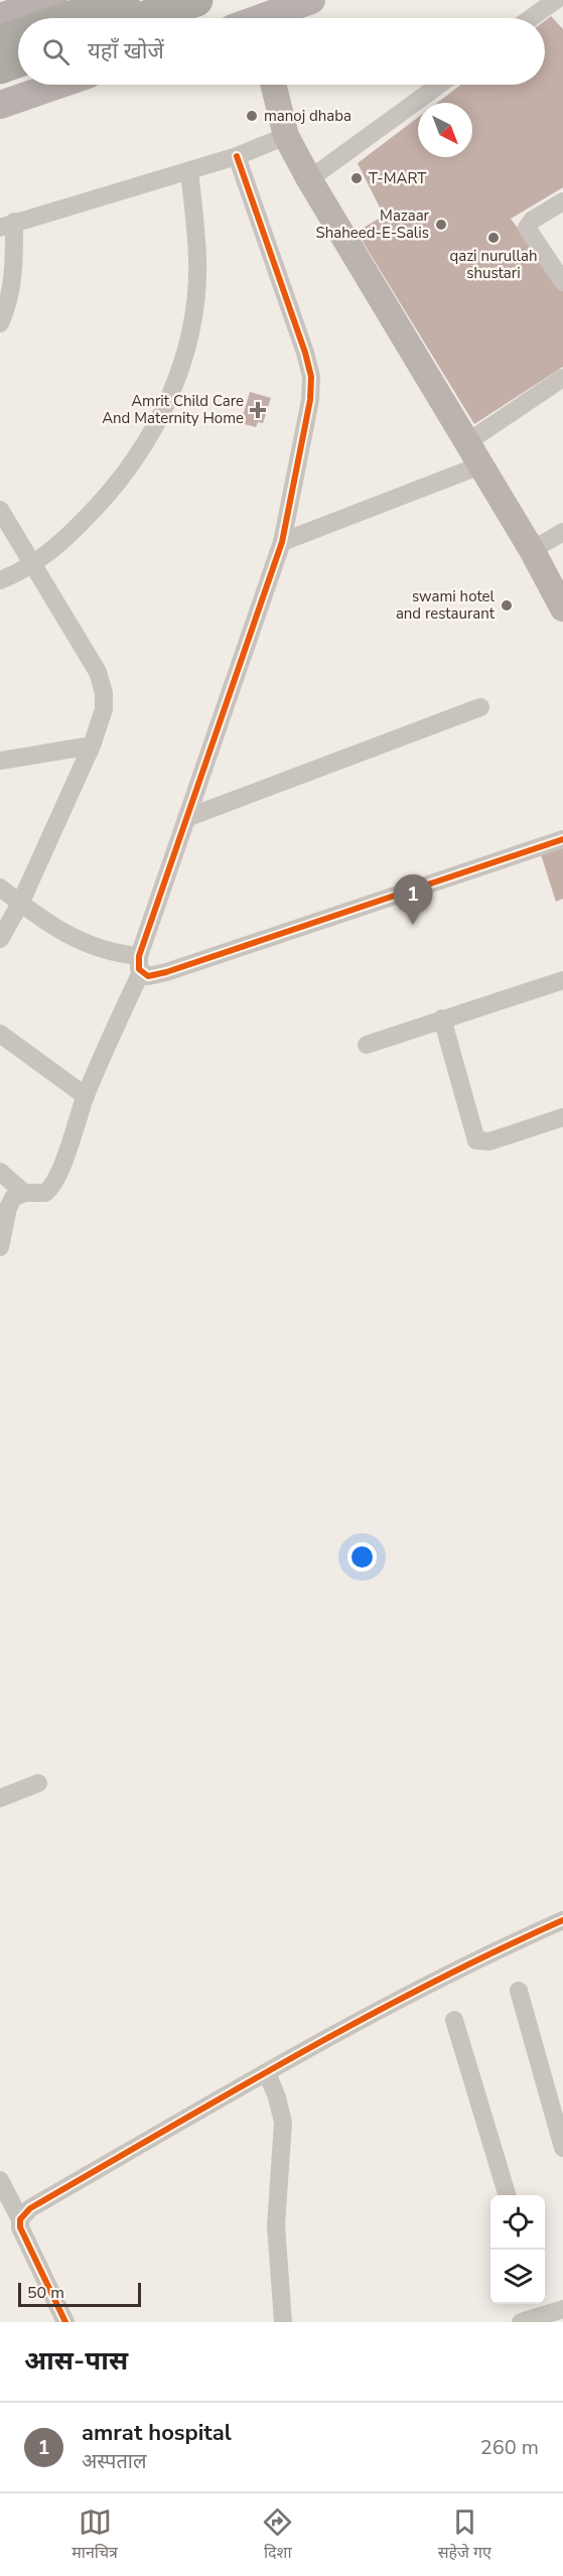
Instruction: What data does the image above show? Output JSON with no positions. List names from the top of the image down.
{
  "places": {
    "other": [
      "manoj dhaba",
      "T-MART",
      "Mazaar Shaheed-E-Salis",
      "qazi nurullah shustari",
      "swami hotel and restaurant"
    ],
    "health": ["Amrit Child Care And Maternity Home"]
  },
  "scale_bar": "50 m",
  "north": "bottom right",
  "page": {
    "search": "यहाँ खोजें",
    "pins": "1",
    "scale": "50 m",
    "heading": "आस-पास",
    "list": [
      {
        "mark": "1",
        "name": "amrat hospital",
        "note": "अस्पताल",
        "value": "260 m"
      }
    ],
    "nav": ["मानचित्र", "दिशा", "सहेजे गए"]
  }
}
